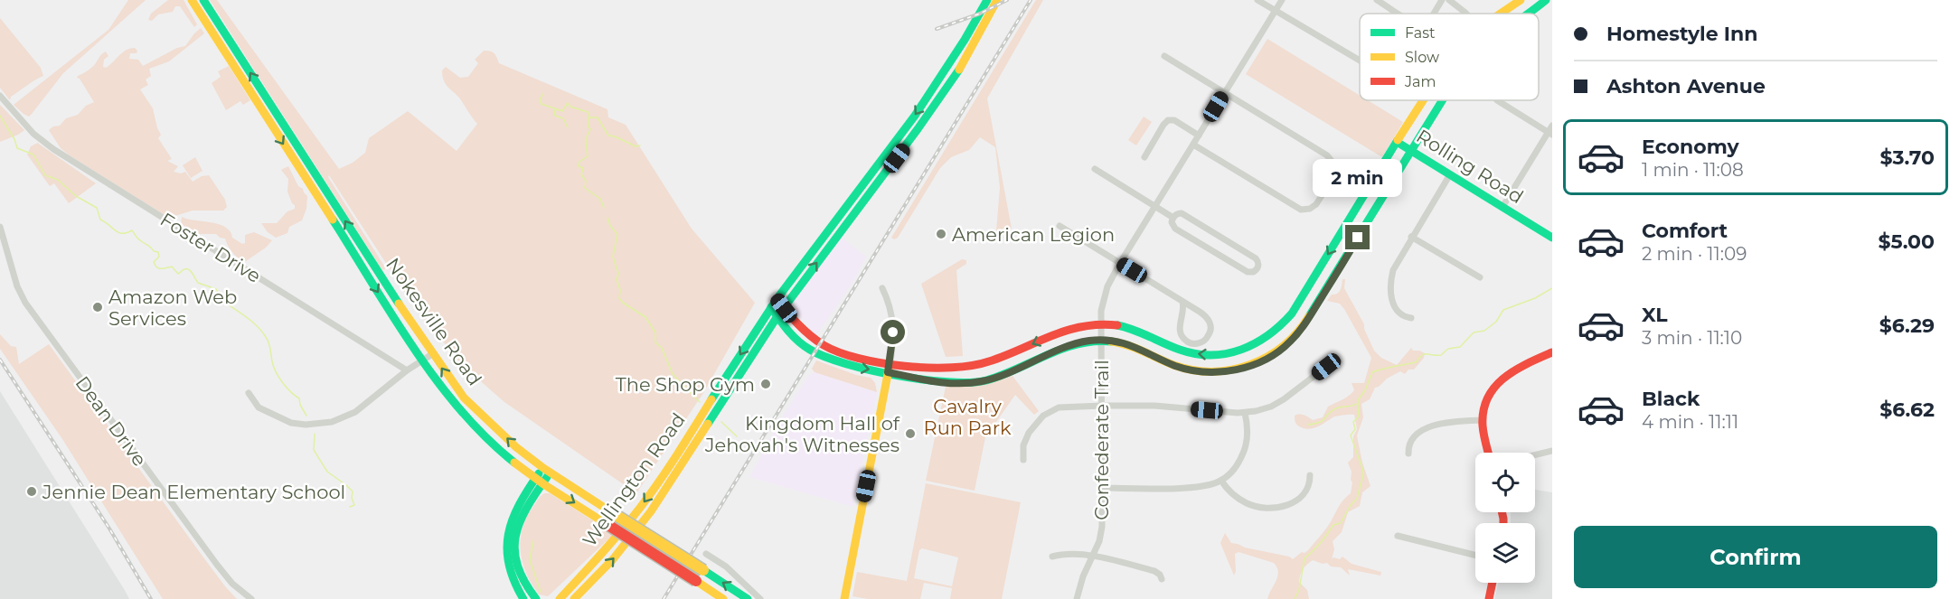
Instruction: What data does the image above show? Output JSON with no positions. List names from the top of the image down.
{
  "streets": {
    "main road": ["Rolling Road", "Nokesville Road", "Wellington Road"],
    "street": ["Foster Drive", "Dean Drive", "Confederate Trail"]
  },
  "parks": ["Cavalry Run Park"],
  "places": [
    "American Legion",
    "Amazon Web Services",
    "The Shop Gym",
    "Kingdom Hall of Jehovah's Witnesses",
    "Jennie Dean Elementary School"
  ],
  "legend": ["Fast", "Slow", "Jam"],
  "page": {
    "banner": ["Homestyle Inn", "Ashton Avenue"],
    "list": [
      {
        "name": "Economy",
        "note": "1 min · 11:08",
        "value": "$3.70"
      },
      {
        "name": "Comfort",
        "note": "2 min · 11:09",
        "value": "$5.00"
      },
      {
        "name": "XL",
        "note": "3 min · 11:10",
        "value": "$6.29"
      },
      {
        "name": "Black",
        "note": "4 min · 11:11",
        "value": "$6.62"
      }
    ],
    "bubble": "2 min",
    "buttons": "Confirm"
  }
}
